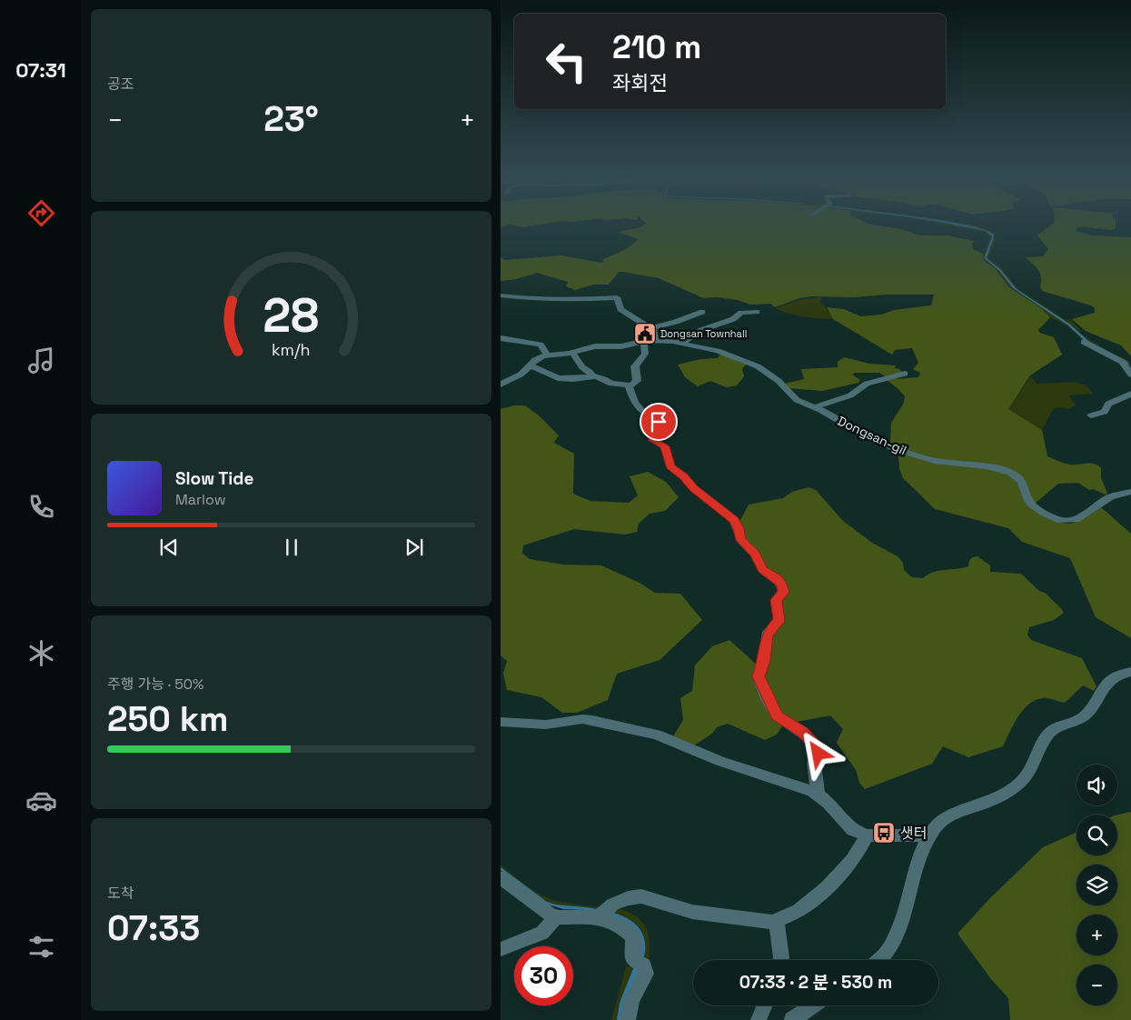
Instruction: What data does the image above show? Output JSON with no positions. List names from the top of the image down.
{
  "streets": {
    "street": ["Dongsan-gil"]
  },
  "places": {
    "public building": ["Dongsan Townhall"],
    "bus stop": ["샛터"]
  },
  "page": {
    "tabs": "07:31",
    "tile": [
      "공조",
      ["주행 가능 · 50%", "250 km"],
      ["도착", "07:33"]
    ],
    "turn": ["210 m", "좌회전"],
    "heat": ["−", "23°", "+"],
    "song": ["Slow Tide", "Marlow"],
    "map_buttons": ["+", "−"],
    "limit": "30",
    "trip": "07:33 · 2 분 · 530 m",
    "gauge": ["28", "km/h"]
  }
}
